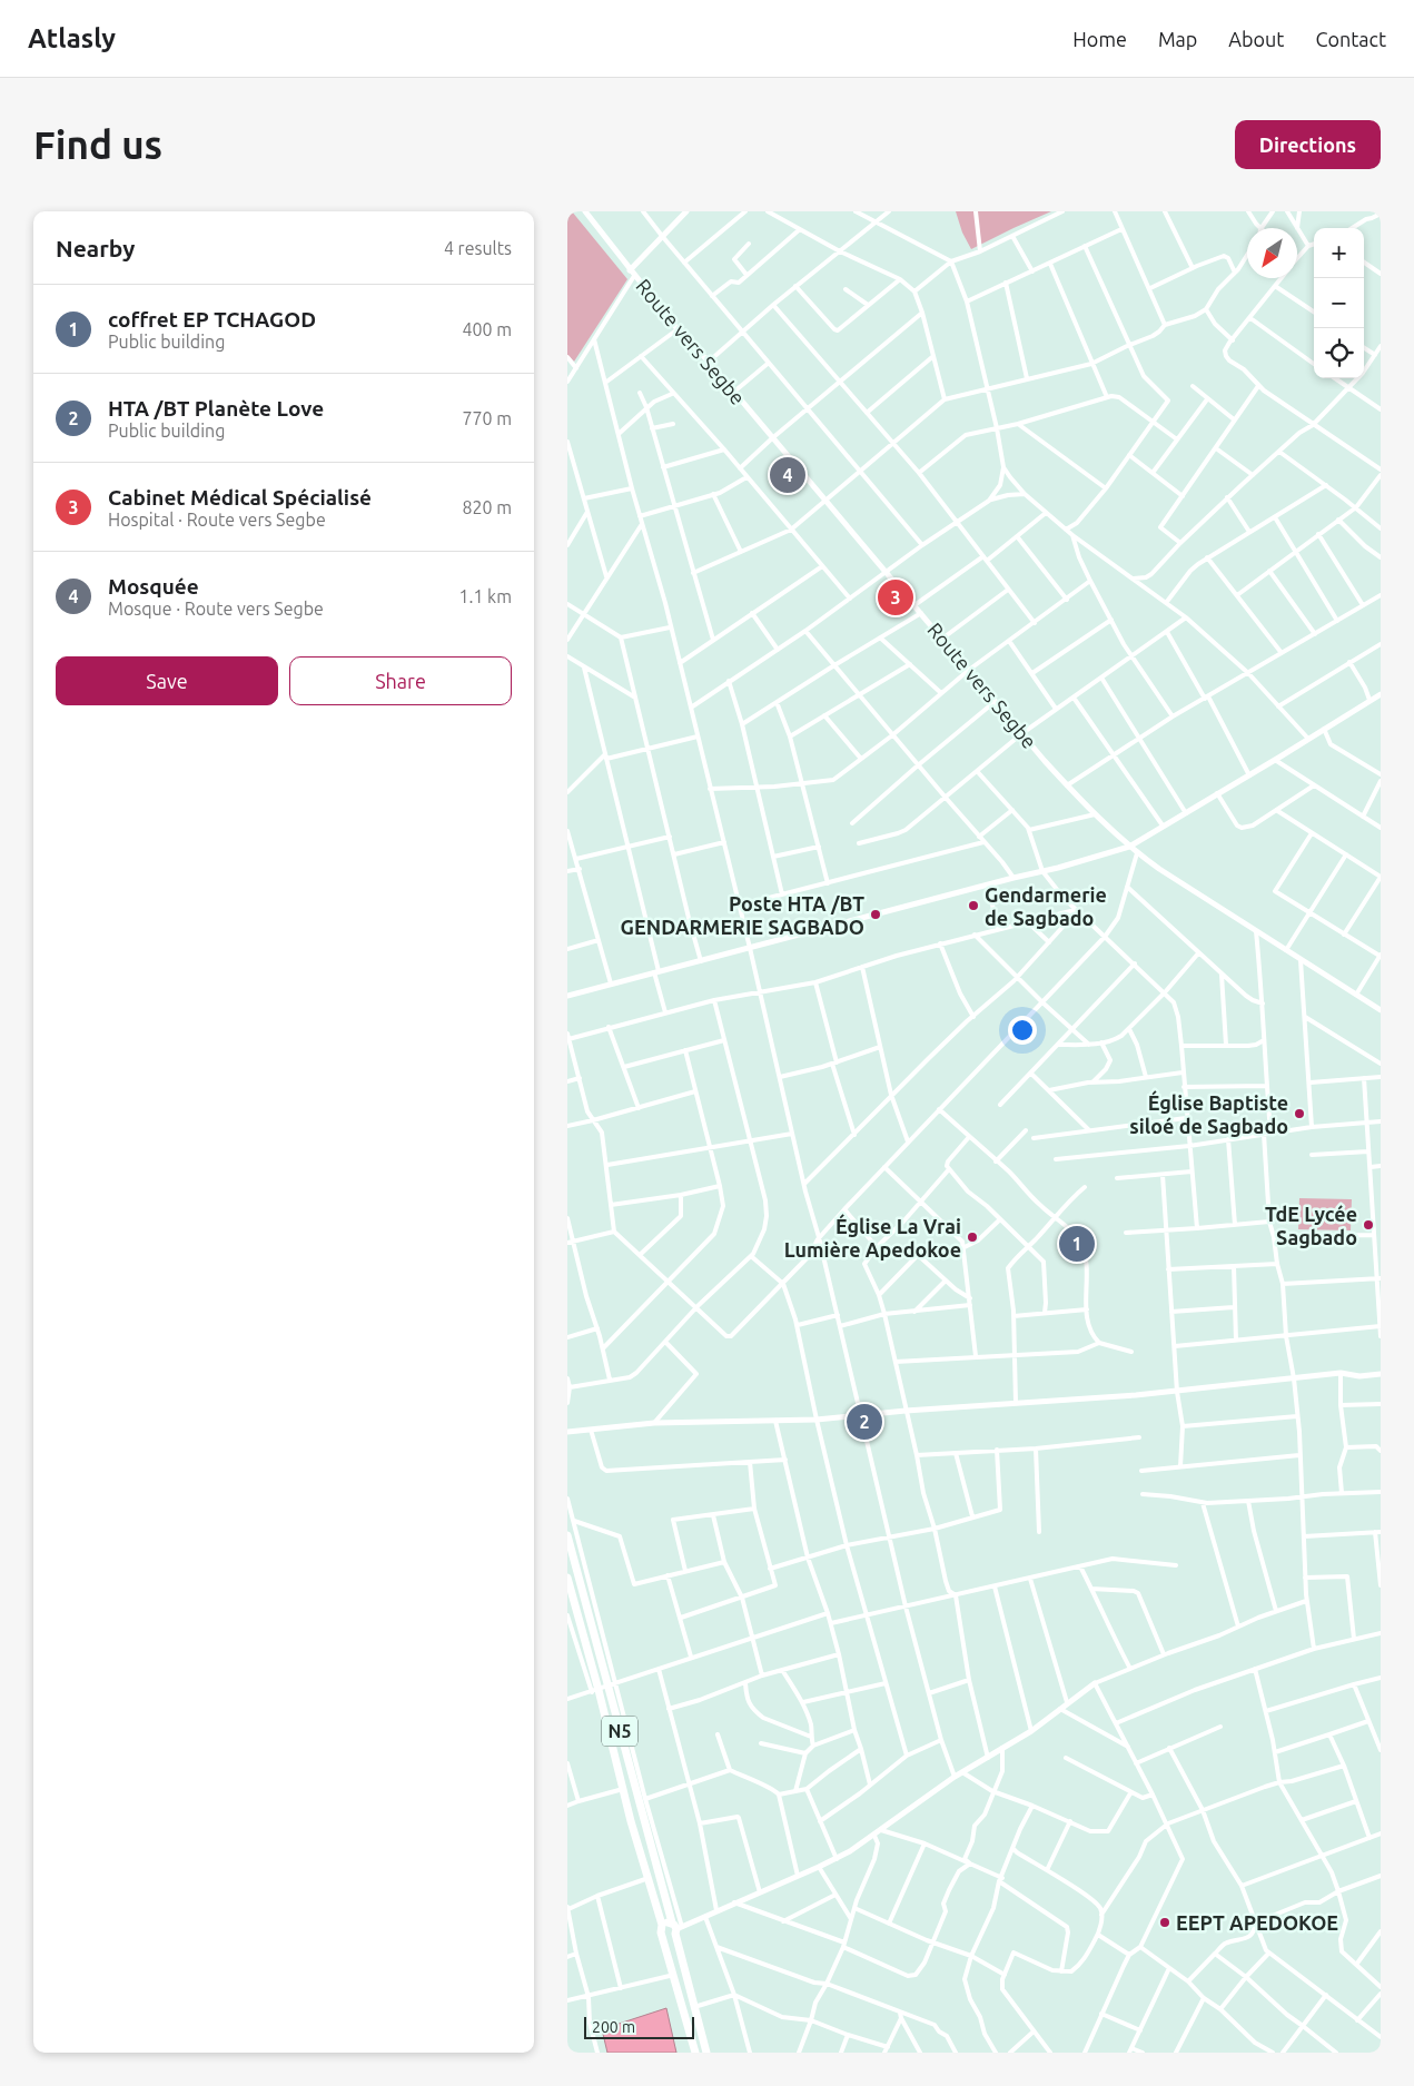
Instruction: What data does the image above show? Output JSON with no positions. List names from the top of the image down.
{
  "streets": {
    "highway": ["N5"],
    "street": ["Route vers Segbe"]
  },
  "places": [
    "Gendarmerie de Sagbado",
    "Poste HTA /BT GENDARMERIE SAGBADO",
    "Église Baptiste siloé de Sagbado",
    "TdE Lycée Sagbado",
    "Église La Vrai Lumière Apedokoe",
    "EEPT APEDOKOE"
  ],
  "scale_bar": "200 m",
  "north": "bottom left",
  "page": {
    "header": "Atlasly",
    "nav": [
      "Home",
      "Map",
      "About",
      "Contact"
    ],
    "buttons": [
      "Directions",
      ["Save", "Share"]
    ],
    "title": "Find us",
    "heading": ["Nearby", "4 results"],
    "map_buttons": ["+", "−"],
    "list": [
      {
        "mark": "1",
        "name": "coffret EP TCHAGOD",
        "note": "Public building",
        "value": "400 m"
      },
      {
        "mark": "2",
        "name": "HTA /BT Planète Love",
        "note": "Public building",
        "value": "770 m"
      },
      {
        "mark": "3",
        "name": "Cabinet Médical Spécialisé",
        "note": "Hospital · Route vers Segbe",
        "value": "820 m"
      },
      {
        "mark": "4",
        "name": "Mosquée",
        "note": "Mosque · Route vers Segbe",
        "value": "1.1 km"
      }
    ],
    "pins": [
      "4",
      "3",
      "1",
      "2"
    ],
    "scale": "200 m"
  }
}
